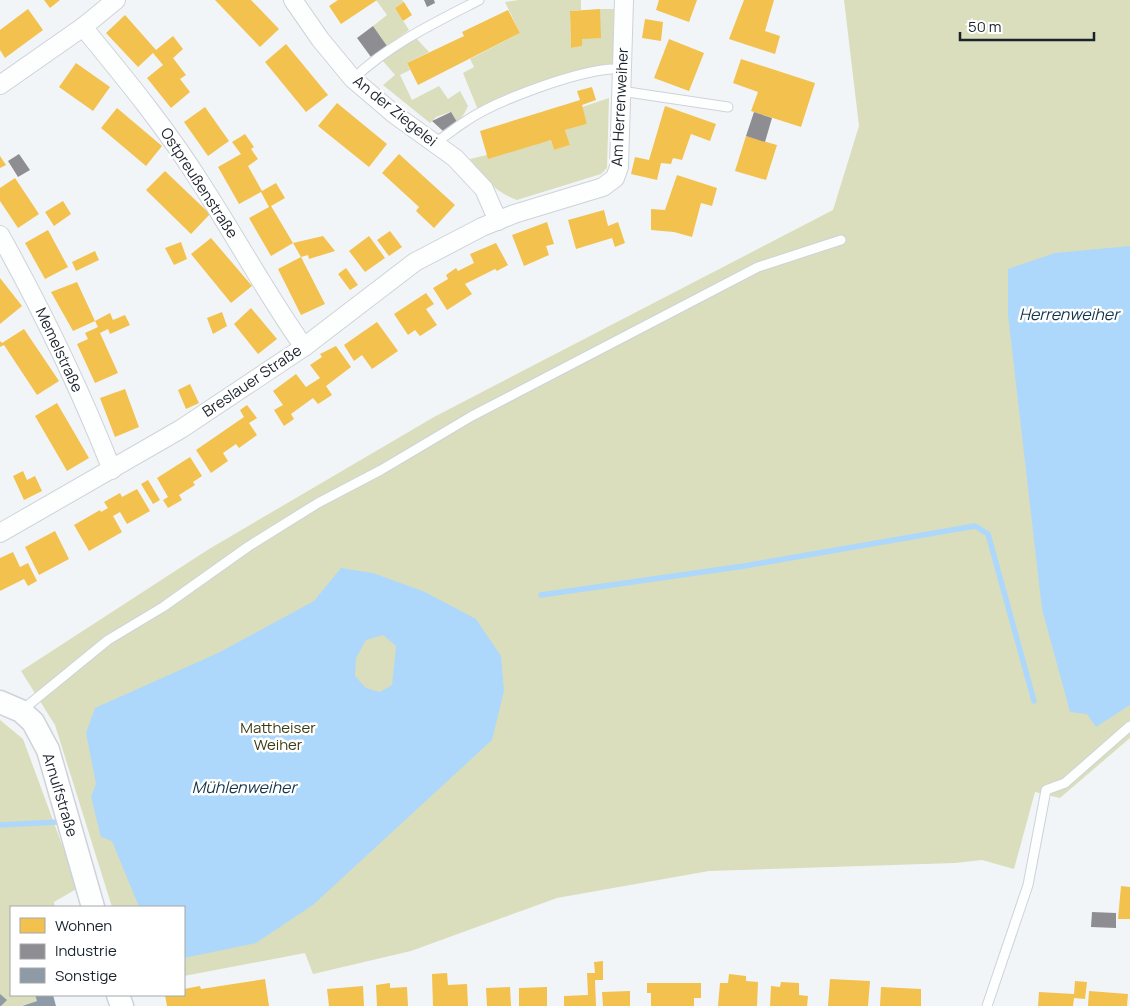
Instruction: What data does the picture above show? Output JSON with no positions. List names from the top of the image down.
{
  "streets": {
    "street": [
      "Am Herrenweiher",
      "An der Ziegelei",
      "Ostpreußenstraße",
      "Memelstraße",
      "Breslauer Straße",
      "Arnulfstraße"
    ]
  },
  "crossings": [
    ["Am Herrenweiher", "An der Ziegelei"],
    ["Am Herrenweiher", "Breslauer Straße"],
    ["An der Ziegelei", "Breslauer Straße"],
    ["Ostpreußenstraße", "Breslauer Straße"],
    ["Memelstraße", "Breslauer Straße"]
  ],
  "water": ["Herrenweiher", "Mühlenweiher"],
  "parks": ["Mattheiser Weiher"],
  "legend": ["Wohnen", "Industrie", "Sonstige"],
  "scale_bar": "50 m"
}
